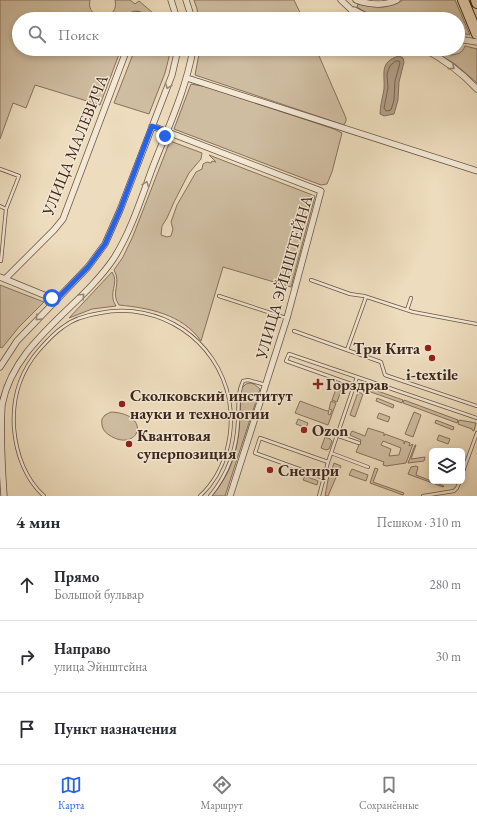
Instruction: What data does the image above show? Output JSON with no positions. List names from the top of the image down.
{
  "streets": {
    "street": ["УЛИЦА МАЛЕВИЧА", "УЛИЦА ЭЙНШТЕЙНА"]
  },
  "places": {
    "other": [
      "Три Кита",
      "i-textile",
      "Сколковский институт науки и технологии",
      "Ozon",
      "Квантовая суперпозиция",
      "Снегири"
    ],
    "health": ["Горздрав"]
  },
  "page": {
    "search": "Поиск",
    "heading": ["4 мин", "Пешком · 310 m"],
    "list": [
      ["Прямо", "Большой бульвар", "280 m"],
      ["Направо", "улица Эйнштейна", "30 m"],
      "Пункт назначения"
    ],
    "nav": ["Карта", "Маршрут", "Сохранённые"]
  }
}
